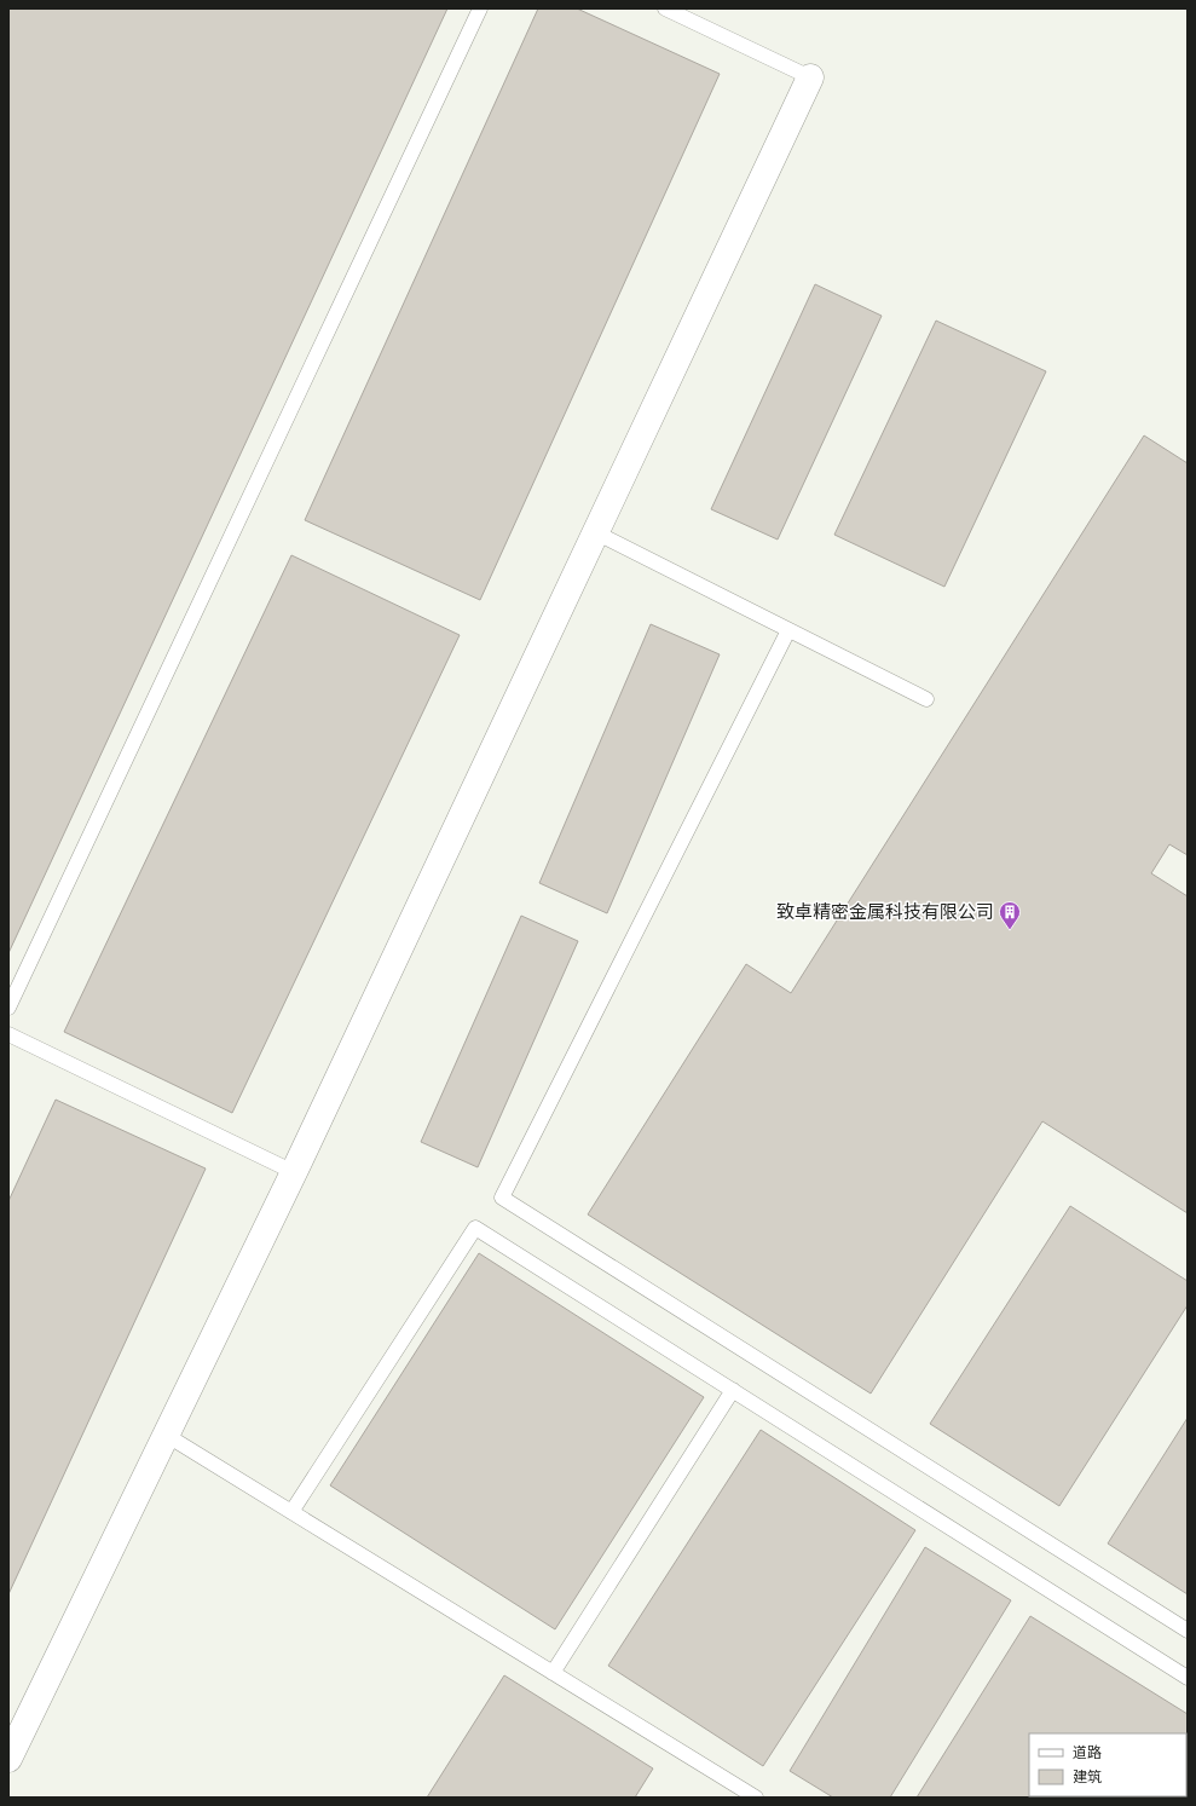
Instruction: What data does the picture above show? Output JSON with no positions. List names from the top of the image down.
{
  "places": {
    "building": ["致卓精密金属科技有限公司"]
  },
  "legend": ["道路", "建筑"]
}
